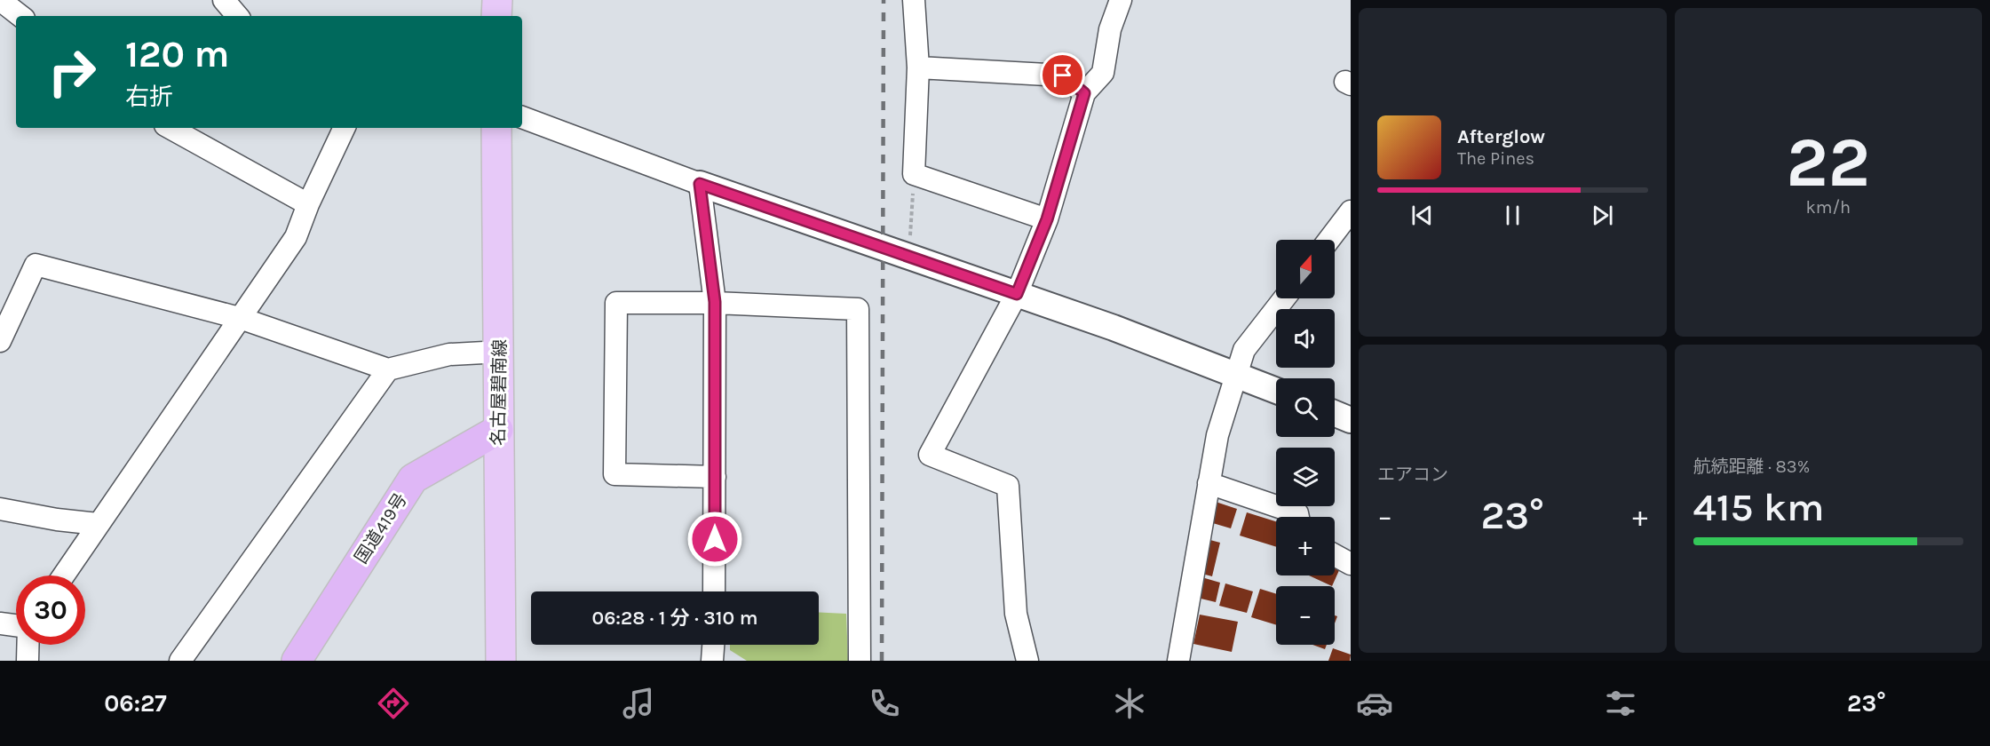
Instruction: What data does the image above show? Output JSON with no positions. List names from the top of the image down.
{
  "streets": {
    "highway": ["国道419号"],
    "main road": ["名古屋碧南線"]
  },
  "crossings": [
    ["名古屋碧南線", "国道419号"]
  ],
  "north": "top",
  "page": {
    "tile": [
      ["22", "km/h"],
      "エアコン",
      ["航続距離 · 83%", "415 km"]
    ],
    "turn": ["120 m", "右折"],
    "song": ["Afterglow", "The Pines"],
    "map_buttons": ["+", "−"],
    "heat": ["−", "23°", "+"],
    "limit": "30",
    "trip": "06:28 · 1 分 · 310 m",
    "tabs": ["06:27", "23°"]
  }
}
